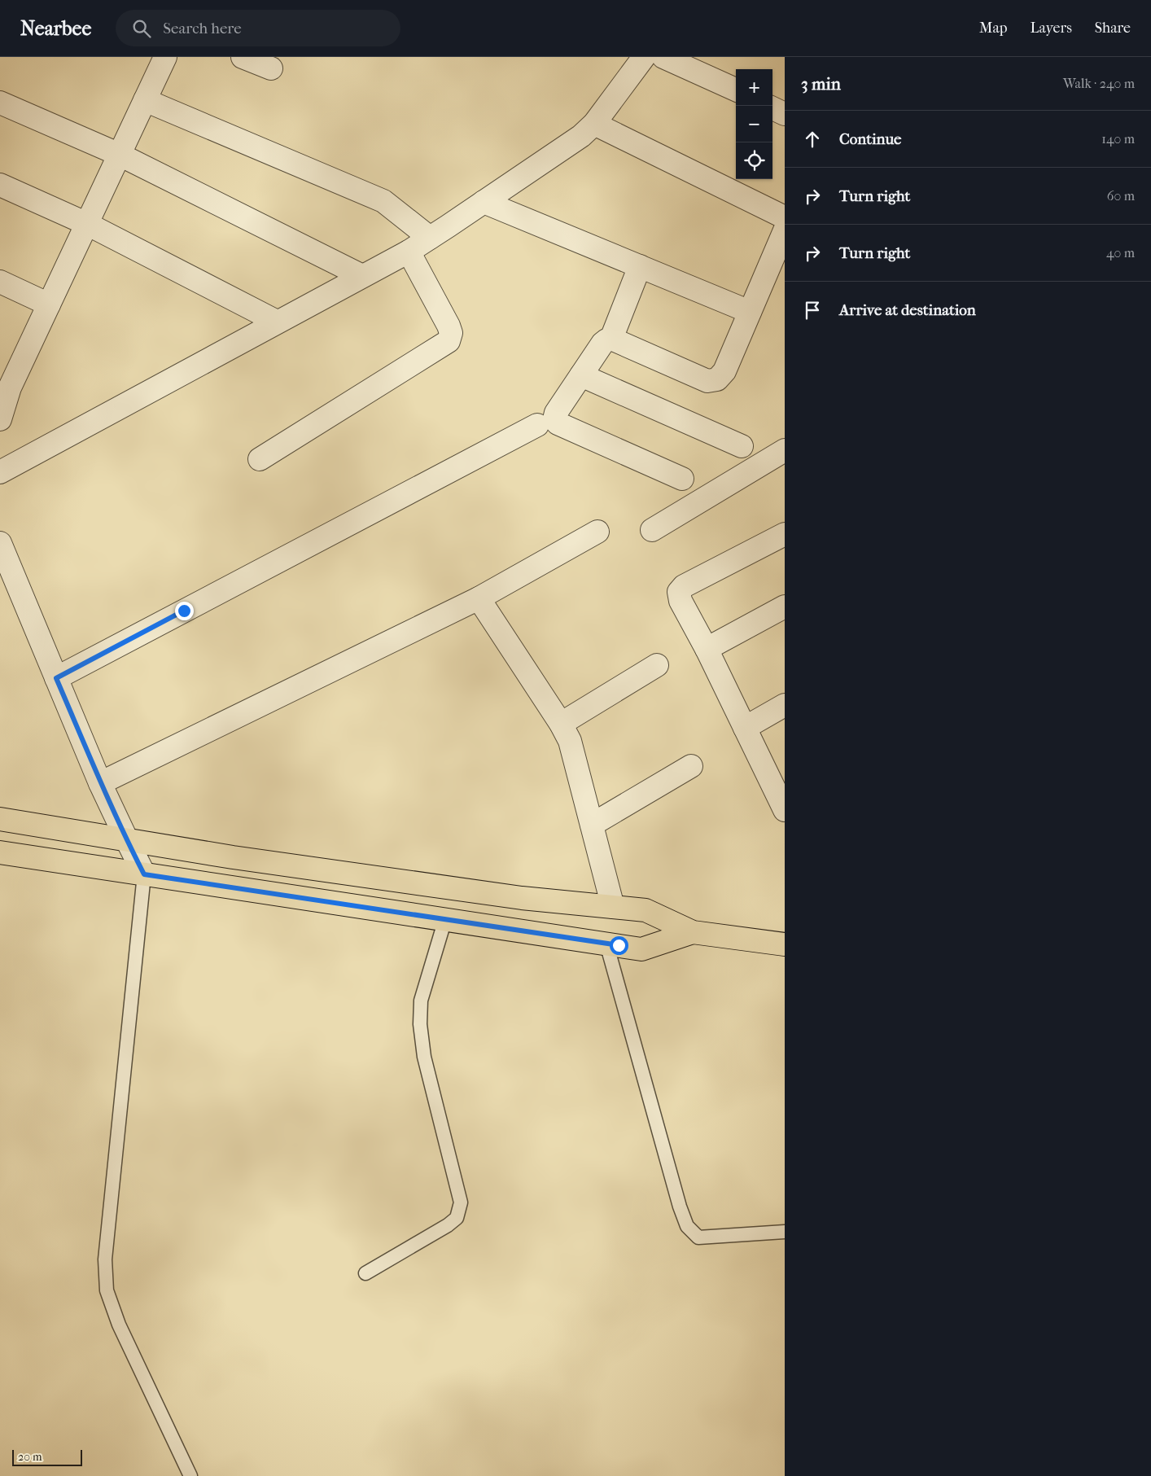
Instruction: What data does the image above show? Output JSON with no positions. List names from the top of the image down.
{
  "scale_bar": "20 m",
  "page": {
    "header": "Nearbee",
    "search": "Search here",
    "nav": ["Map", "Layers", "Share"],
    "heading": ["3 min", "Walk · 240 m"],
    "map_buttons": ["+", "−"],
    "list": [
      ["Continue", "140 m"],
      ["Turn right", "60 m"],
      ["Turn right", "40 m"],
      "Arrive at destination"
    ],
    "scale": "20 m"
  }
}
